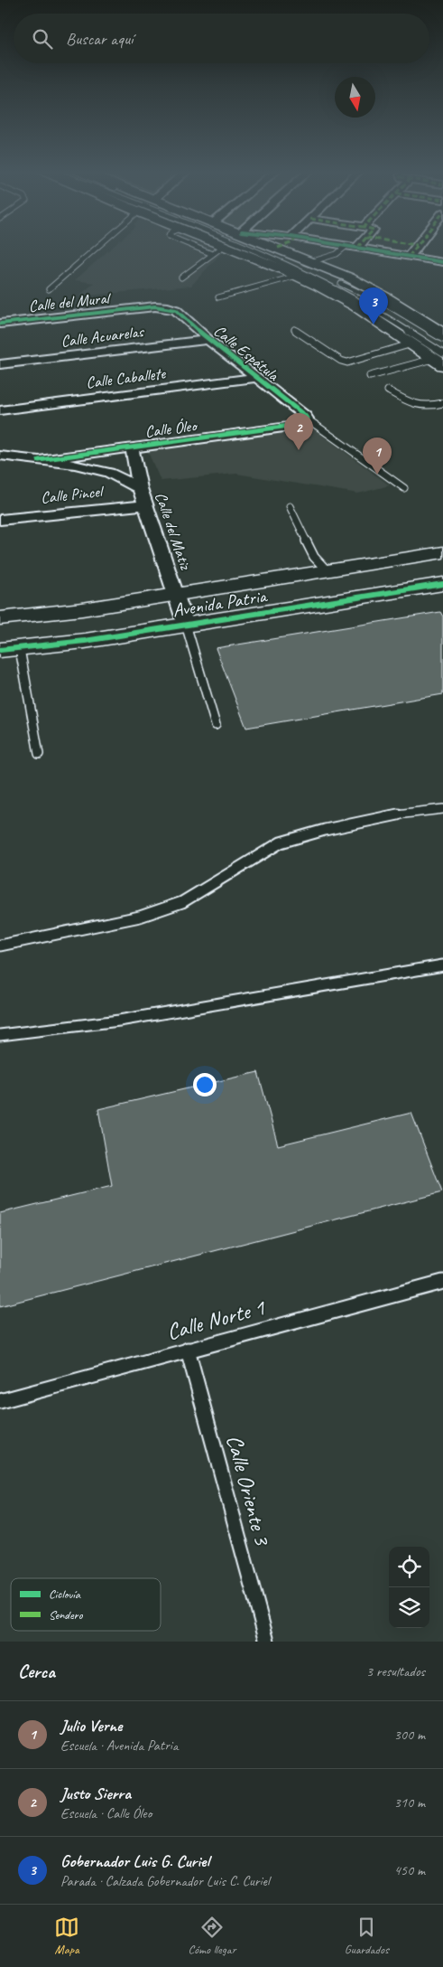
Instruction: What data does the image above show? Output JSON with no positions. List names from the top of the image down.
{
  "streets": {
    "main road": ["Avenida Patria"],
    "street": [
      "Calle del Mural",
      "Calle Acuarelas",
      "Calle Espátula",
      "Calle Caballete",
      "Calle Óleo",
      "Calle Pincel",
      "Calle del Matiz"
    ],
    "lane": ["Calle Norte 1", "Calle Oriente 3"]
  },
  "crossings": [
    ["Calle del Mural", "Calle Espátula"],
    ["Calle Acuarelas", "Calle Espátula"],
    ["Calle Espátula", "Calle Caballete"],
    ["Calle Espátula", "Calle Óleo"],
    ["Calle Óleo", "Calle del Matiz"],
    ["Calle Pincel", "Calle del Matiz"],
    ["Calle del Matiz", "Avenida Patria"],
    ["Calle Norte 1", "Calle Oriente 3"]
  ],
  "legend": ["Ciclovía", "Sendero"],
  "north": "bottom",
  "page": {
    "search": "Buscar aquí",
    "pins": ["3", "2", "1"],
    "heading": ["Cerca", "3 resultados"],
    "list": [
      {
        "mark": "1",
        "name": "Julio Verne",
        "note": "Escuela · Avenida Patria",
        "value": "300 m"
      },
      {
        "mark": "2",
        "name": "Justo Sierra",
        "note": "Escuela · Calle Óleo",
        "value": "310 m"
      },
      {
        "mark": "3",
        "name": "Gobernador Luis G. Curiel",
        "note": "Parada · Calzada Gobernador Luis C. Curiel",
        "value": "450 m"
      }
    ],
    "nav": ["Mapa", "Cómo llegar", "Guardados"]
  }
}
